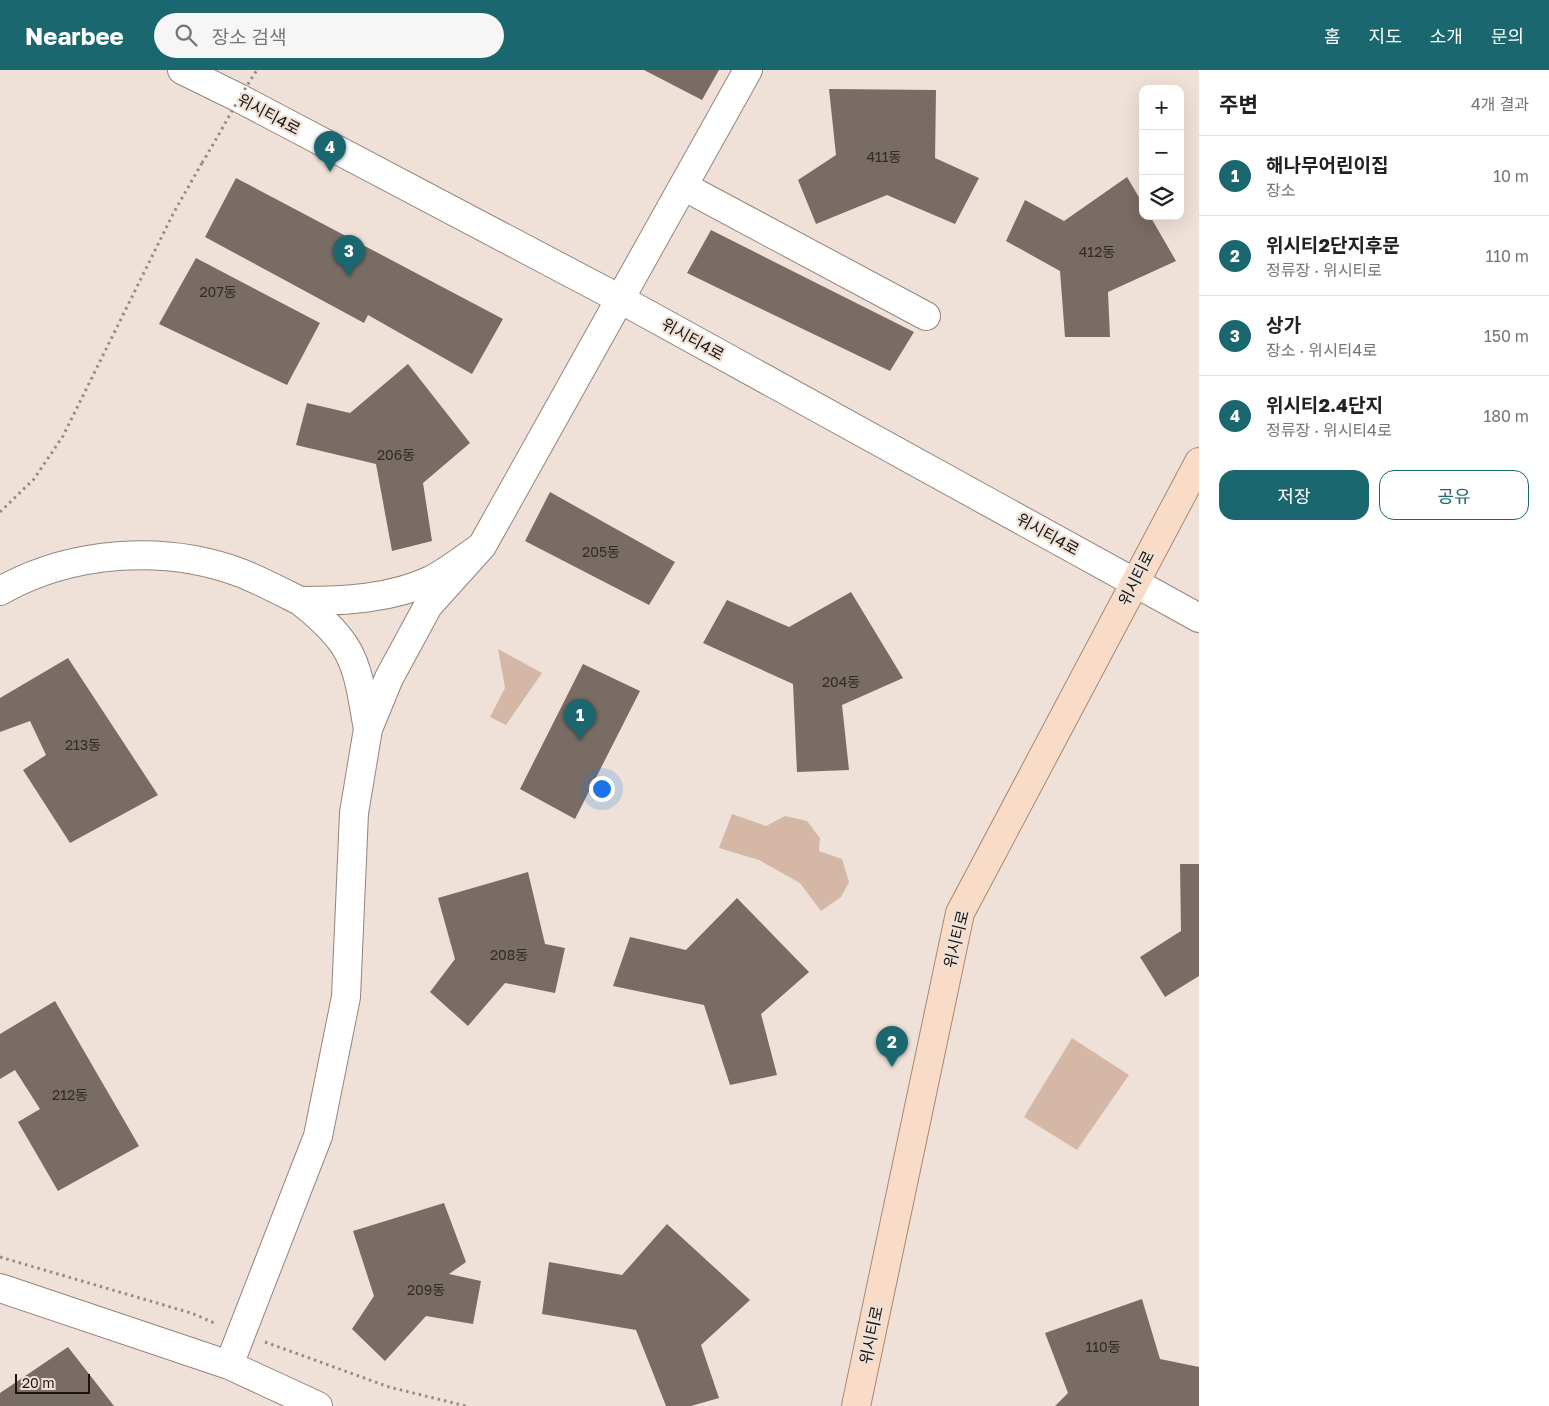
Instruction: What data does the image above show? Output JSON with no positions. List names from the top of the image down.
{
  "streets": {
    "main road": ["위시티로"],
    "street": ["위시티4로"]
  },
  "crossings": [
    ["위시티4로", "위시티로"]
  ],
  "house_numbers": [
    "411동",
    "412동",
    "207동",
    "206동",
    "205동",
    "204동",
    "213동",
    "208동",
    "212동",
    "209동",
    "110동"
  ],
  "scale_bar": "20 m",
  "page": {
    "header": "Nearbee",
    "search": "장소 검색",
    "nav": [
      "홈",
      "지도",
      "소개",
      "문의"
    ],
    "heading": ["주변", "4개 결과"],
    "map_buttons": ["+", "−"],
    "pins": [
      "4",
      "3",
      "1",
      "2"
    ],
    "list": [
      {
        "mark": "1",
        "name": "해나무어린이집",
        "note": "장소",
        "value": "10 m"
      },
      {
        "mark": "2",
        "name": "위시티2단지후문",
        "note": "정류장 · 위시티로",
        "value": "110 m"
      },
      {
        "mark": "3",
        "name": "상가",
        "note": "장소 · 위시티4로",
        "value": "150 m"
      },
      {
        "mark": "4",
        "name": "위시티2.4단지",
        "note": "정류장 · 위시티4로",
        "value": "180 m"
      }
    ],
    "buttons": ["저장", "공유"],
    "scale": "20 m"
  }
}
